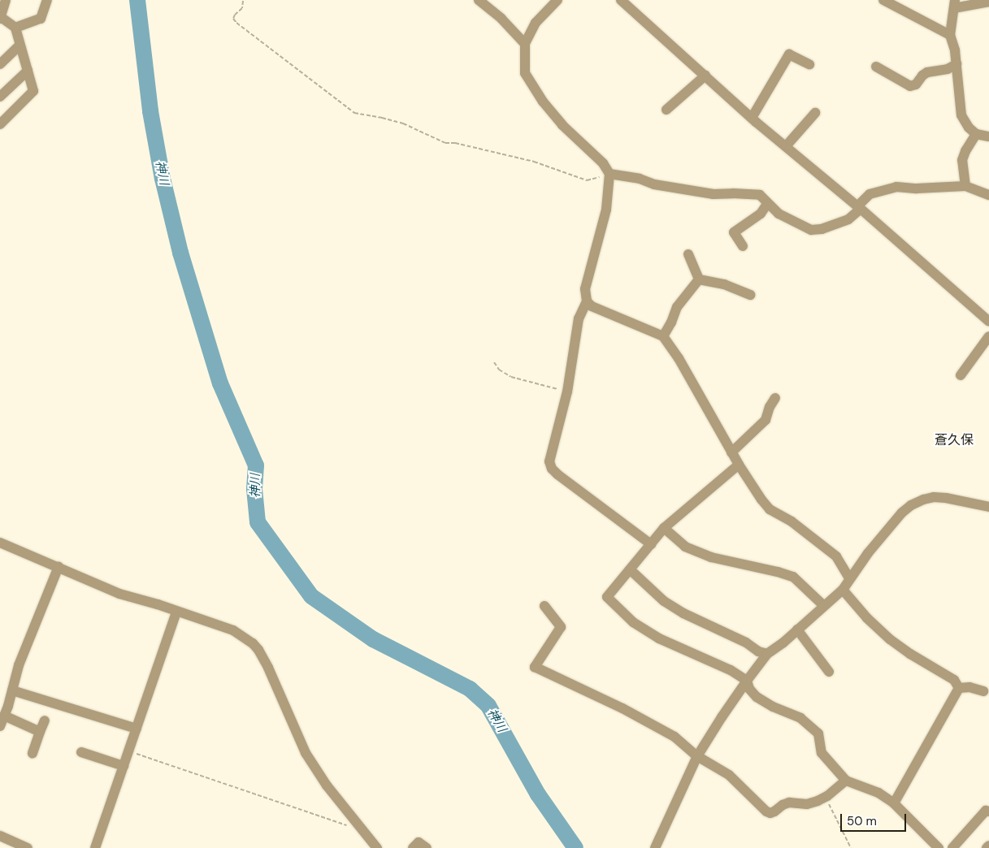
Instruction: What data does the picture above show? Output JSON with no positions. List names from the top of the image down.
{
  "districts": ["蒼久保"],
  "water": ["神川"],
  "scale_bar": "50 m"
}
